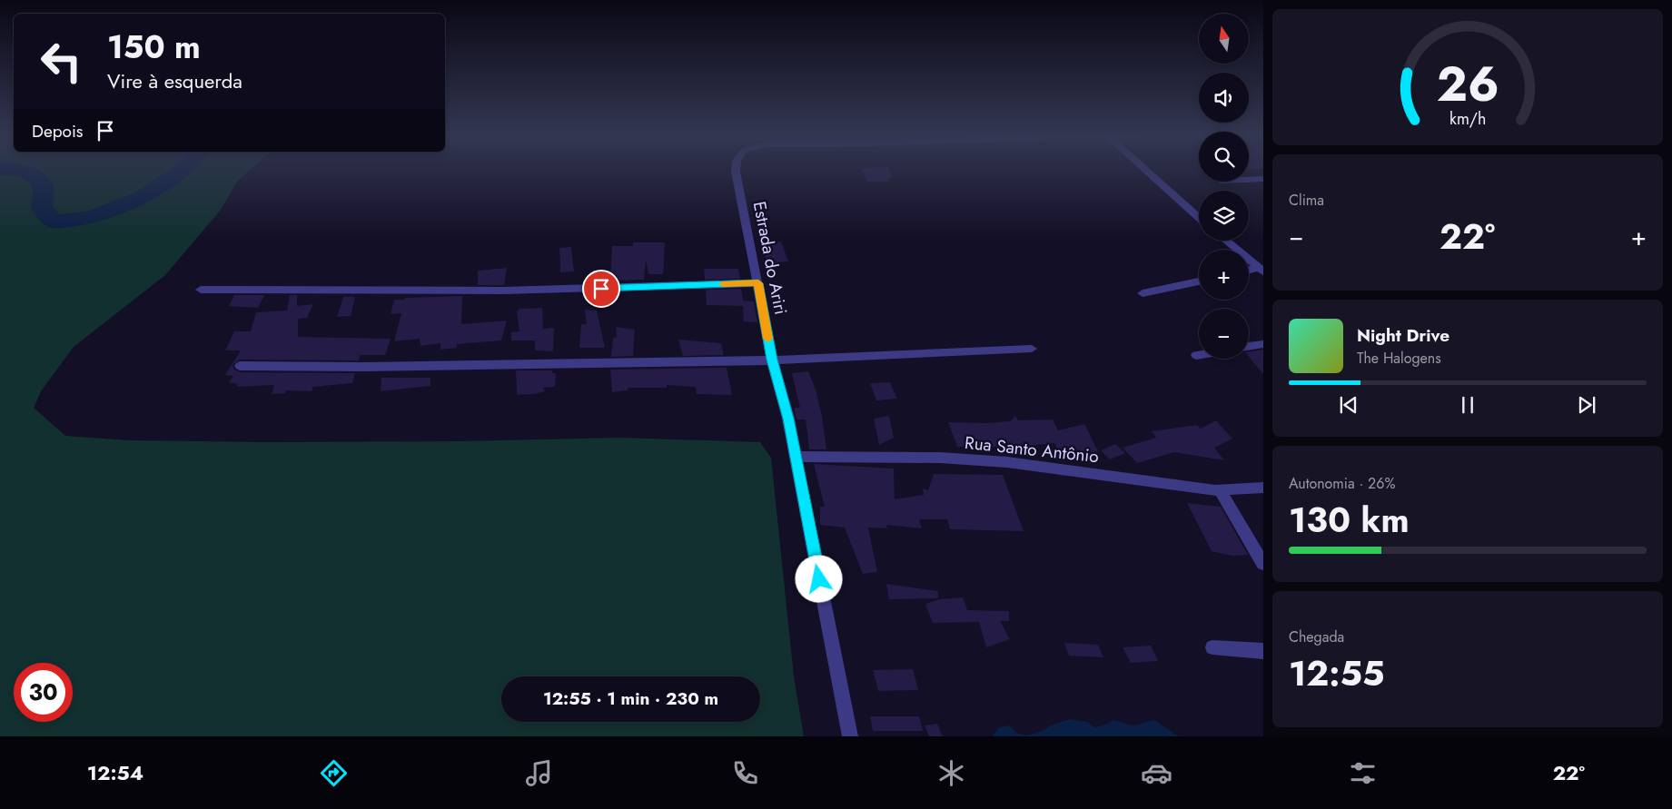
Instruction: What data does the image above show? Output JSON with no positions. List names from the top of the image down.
{
  "streets": {
    "street": ["Estrada do Ariri", "Rua Santo Antônio"]
  },
  "crossings": [
    ["Estrada do Ariri", "Rua Santo Antônio"]
  ],
  "north": "top",
  "page": {
    "map_buttons": ["+", "−"],
    "turn": ["150 m", "Vire à esquerda"],
    "then": "Depois",
    "tile": [
      "Clima",
      ["Autonomia · 26%", "130 km"],
      ["Chegada", "12:55"]
    ],
    "heat": ["−", "22°", "+"],
    "song": ["Night Drive", "The Halogens"],
    "limit": "30",
    "trip": "12:55 · 1 min · 230 m",
    "tabs": ["12:54", "22°"],
    "gauge": ["26", "km/h"]
  }
}
